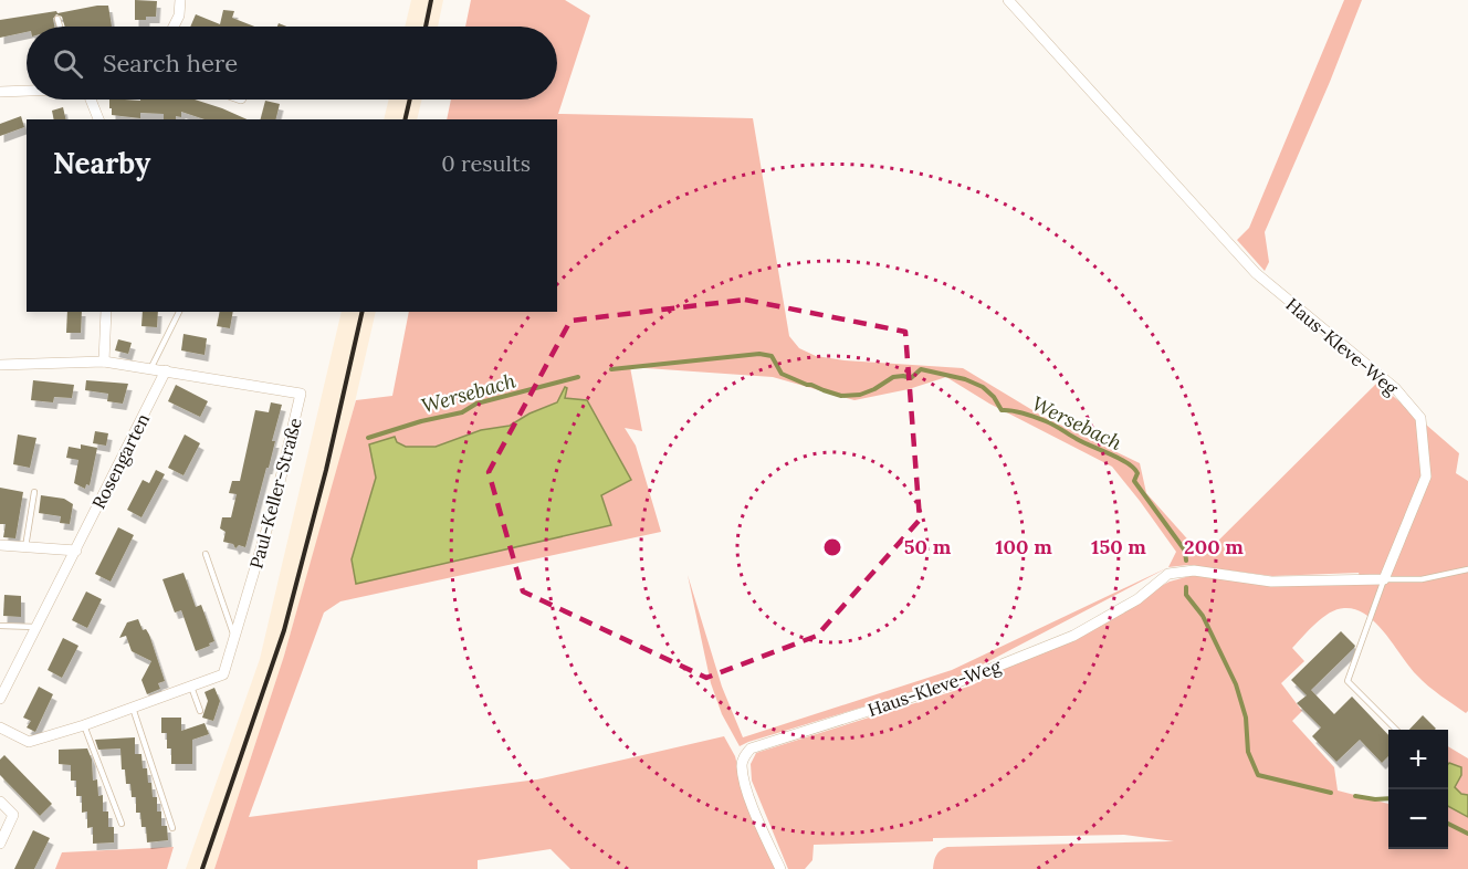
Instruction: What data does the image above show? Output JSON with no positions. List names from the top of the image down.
{
  "streets": {
    "street": ["Haus-Kleve-Weg", "Rosengarten", "Paul-Keller-Straße"]
  },
  "crossings": [
    ["Rosengarten", "Paul-Keller-Straße"]
  ],
  "water": ["Wersebach"],
  "page": {
    "search": "Search here",
    "heading": ["Nearby", "0 results"],
    "map_buttons": ["+", "−"]
  },
  "rings": [
    "50 m",
    "100 m",
    "150 m",
    "200 m"
  ]
}
